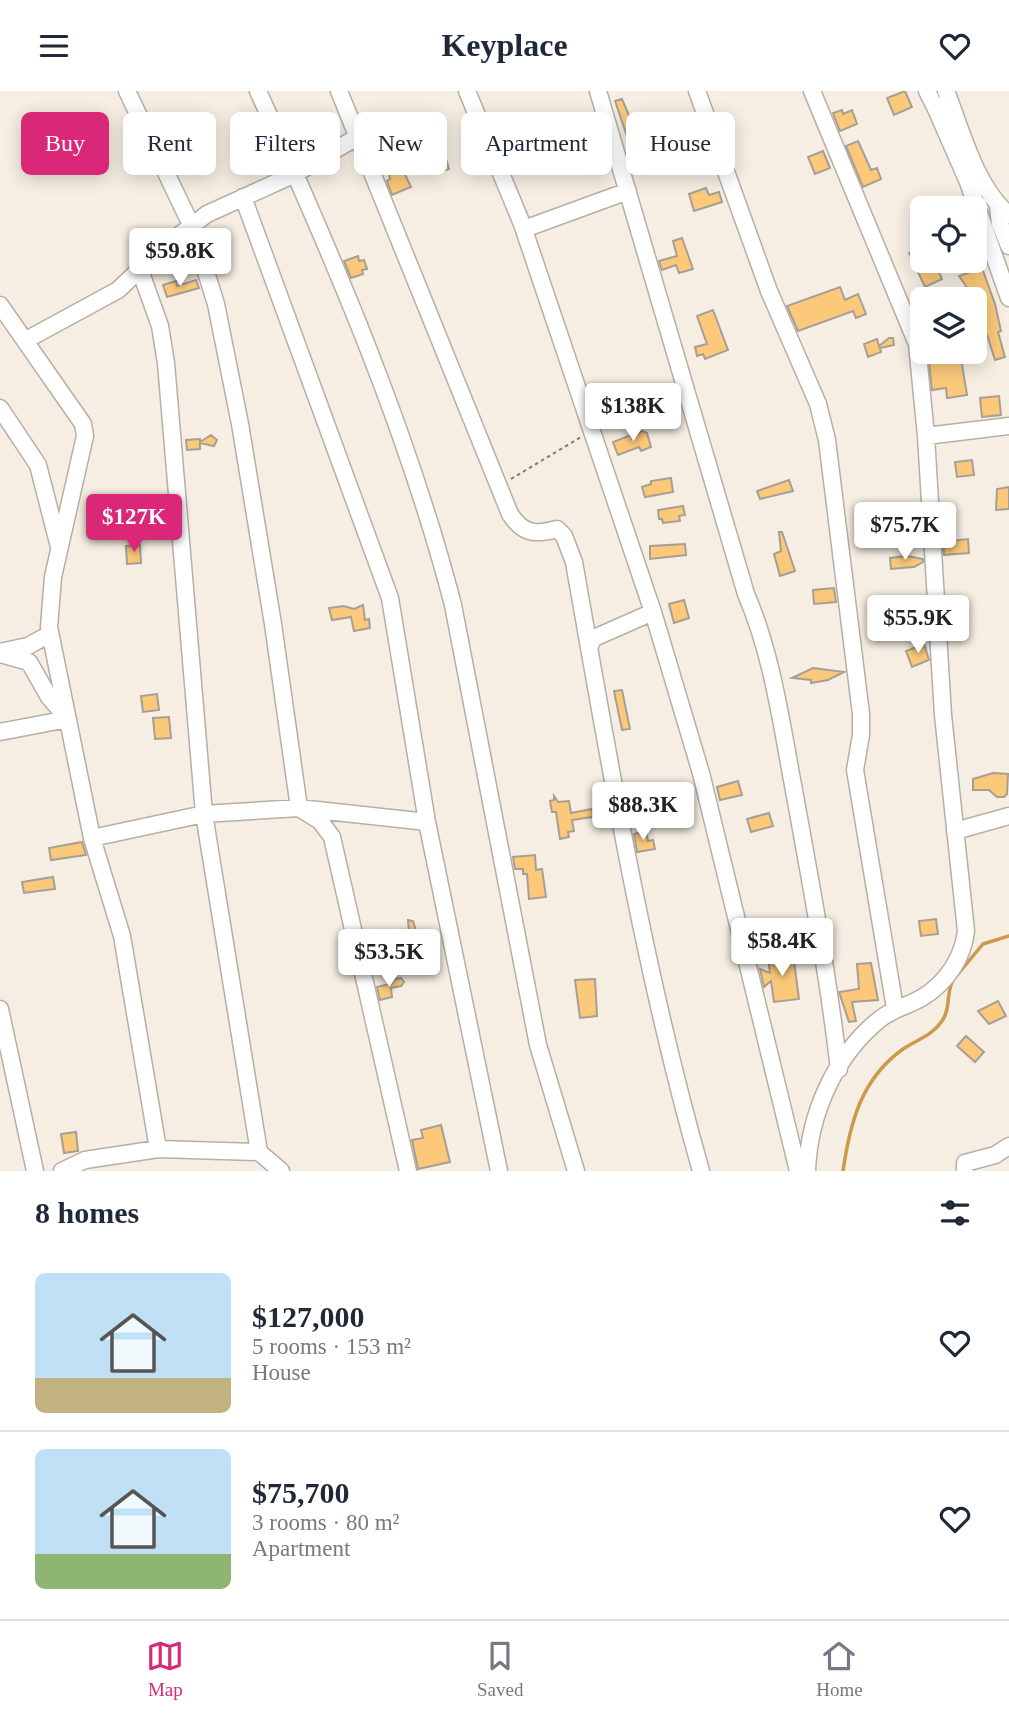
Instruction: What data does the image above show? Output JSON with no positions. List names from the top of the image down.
{
  "page": {
    "header": "Keyplace",
    "chip": [
      "Buy",
      "Rent",
      "Filters",
      "New",
      "Apartment",
      "House"
    ],
    "price": [
      "$59.8K",
      "$138K",
      "$127K",
      "$75.7K",
      "$55.9K",
      "$88.3K",
      "$58.4K",
      "$53.5K"
    ],
    "heading": "8 homes",
    "list": [
      {
        "name": "$127,000",
        "note": "5 rooms · 153 m² · House"
      },
      {
        "name": "$75,700",
        "note": "3 rooms · 80 m² · Apartment"
      }
    ],
    "tabs": ["Map", "Saved", "Home"]
  }
}
